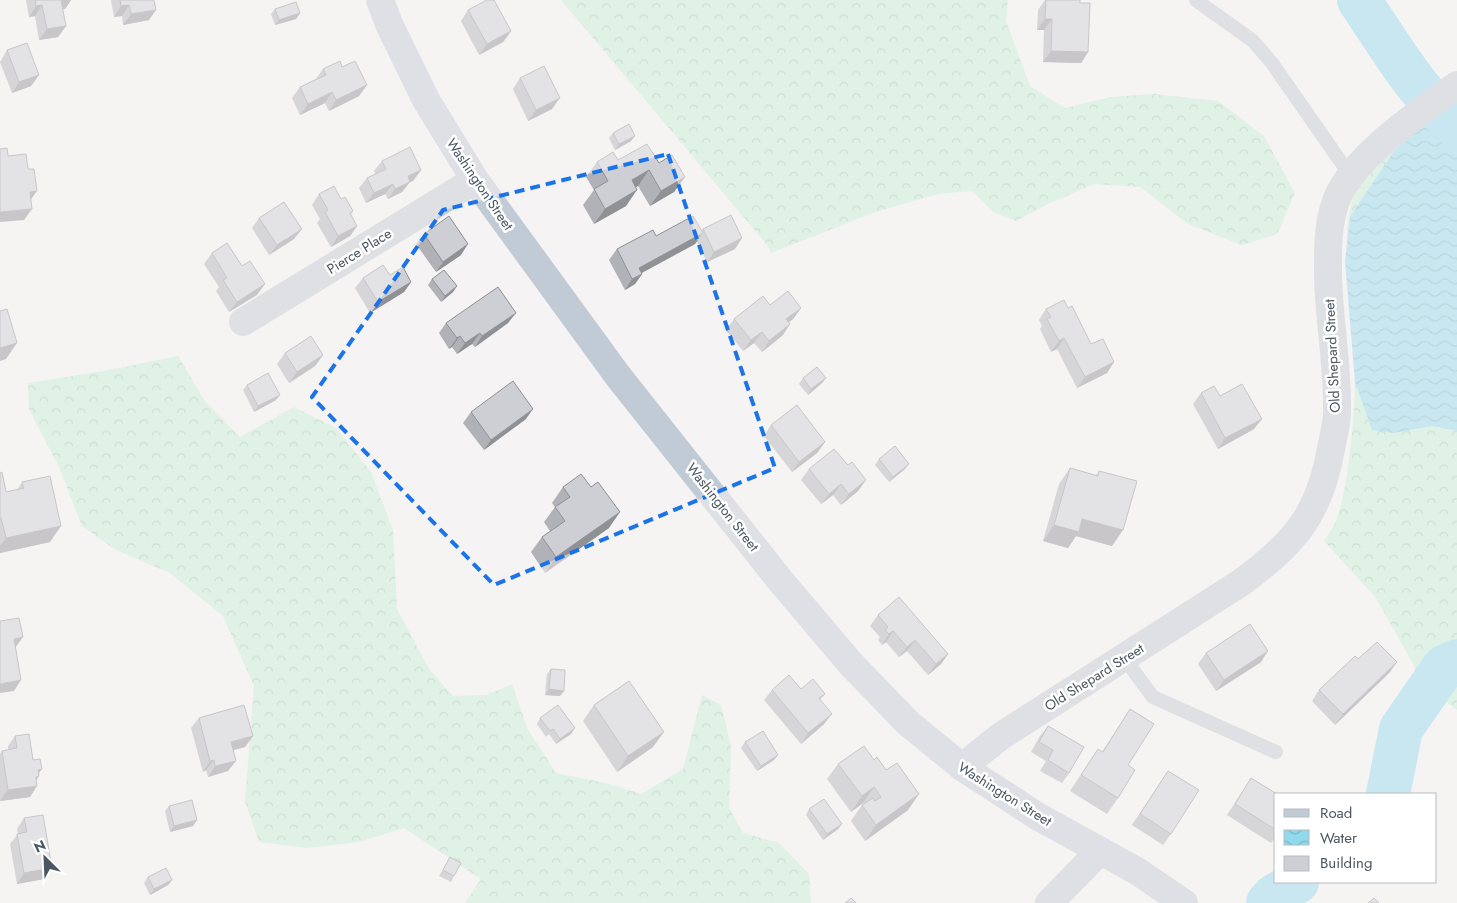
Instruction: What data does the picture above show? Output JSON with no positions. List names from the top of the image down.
{
  "streets": {
    "main road": ["Washington Street"],
    "street": ["Pierce Place", "Old Shepard Street"]
  },
  "crossings": [
    ["Washington Street", "Pierce Place"],
    ["Washington Street", "Old Shepard Street"]
  ],
  "legend": ["Road", "Water", "Building"],
  "north": "top left"
}
